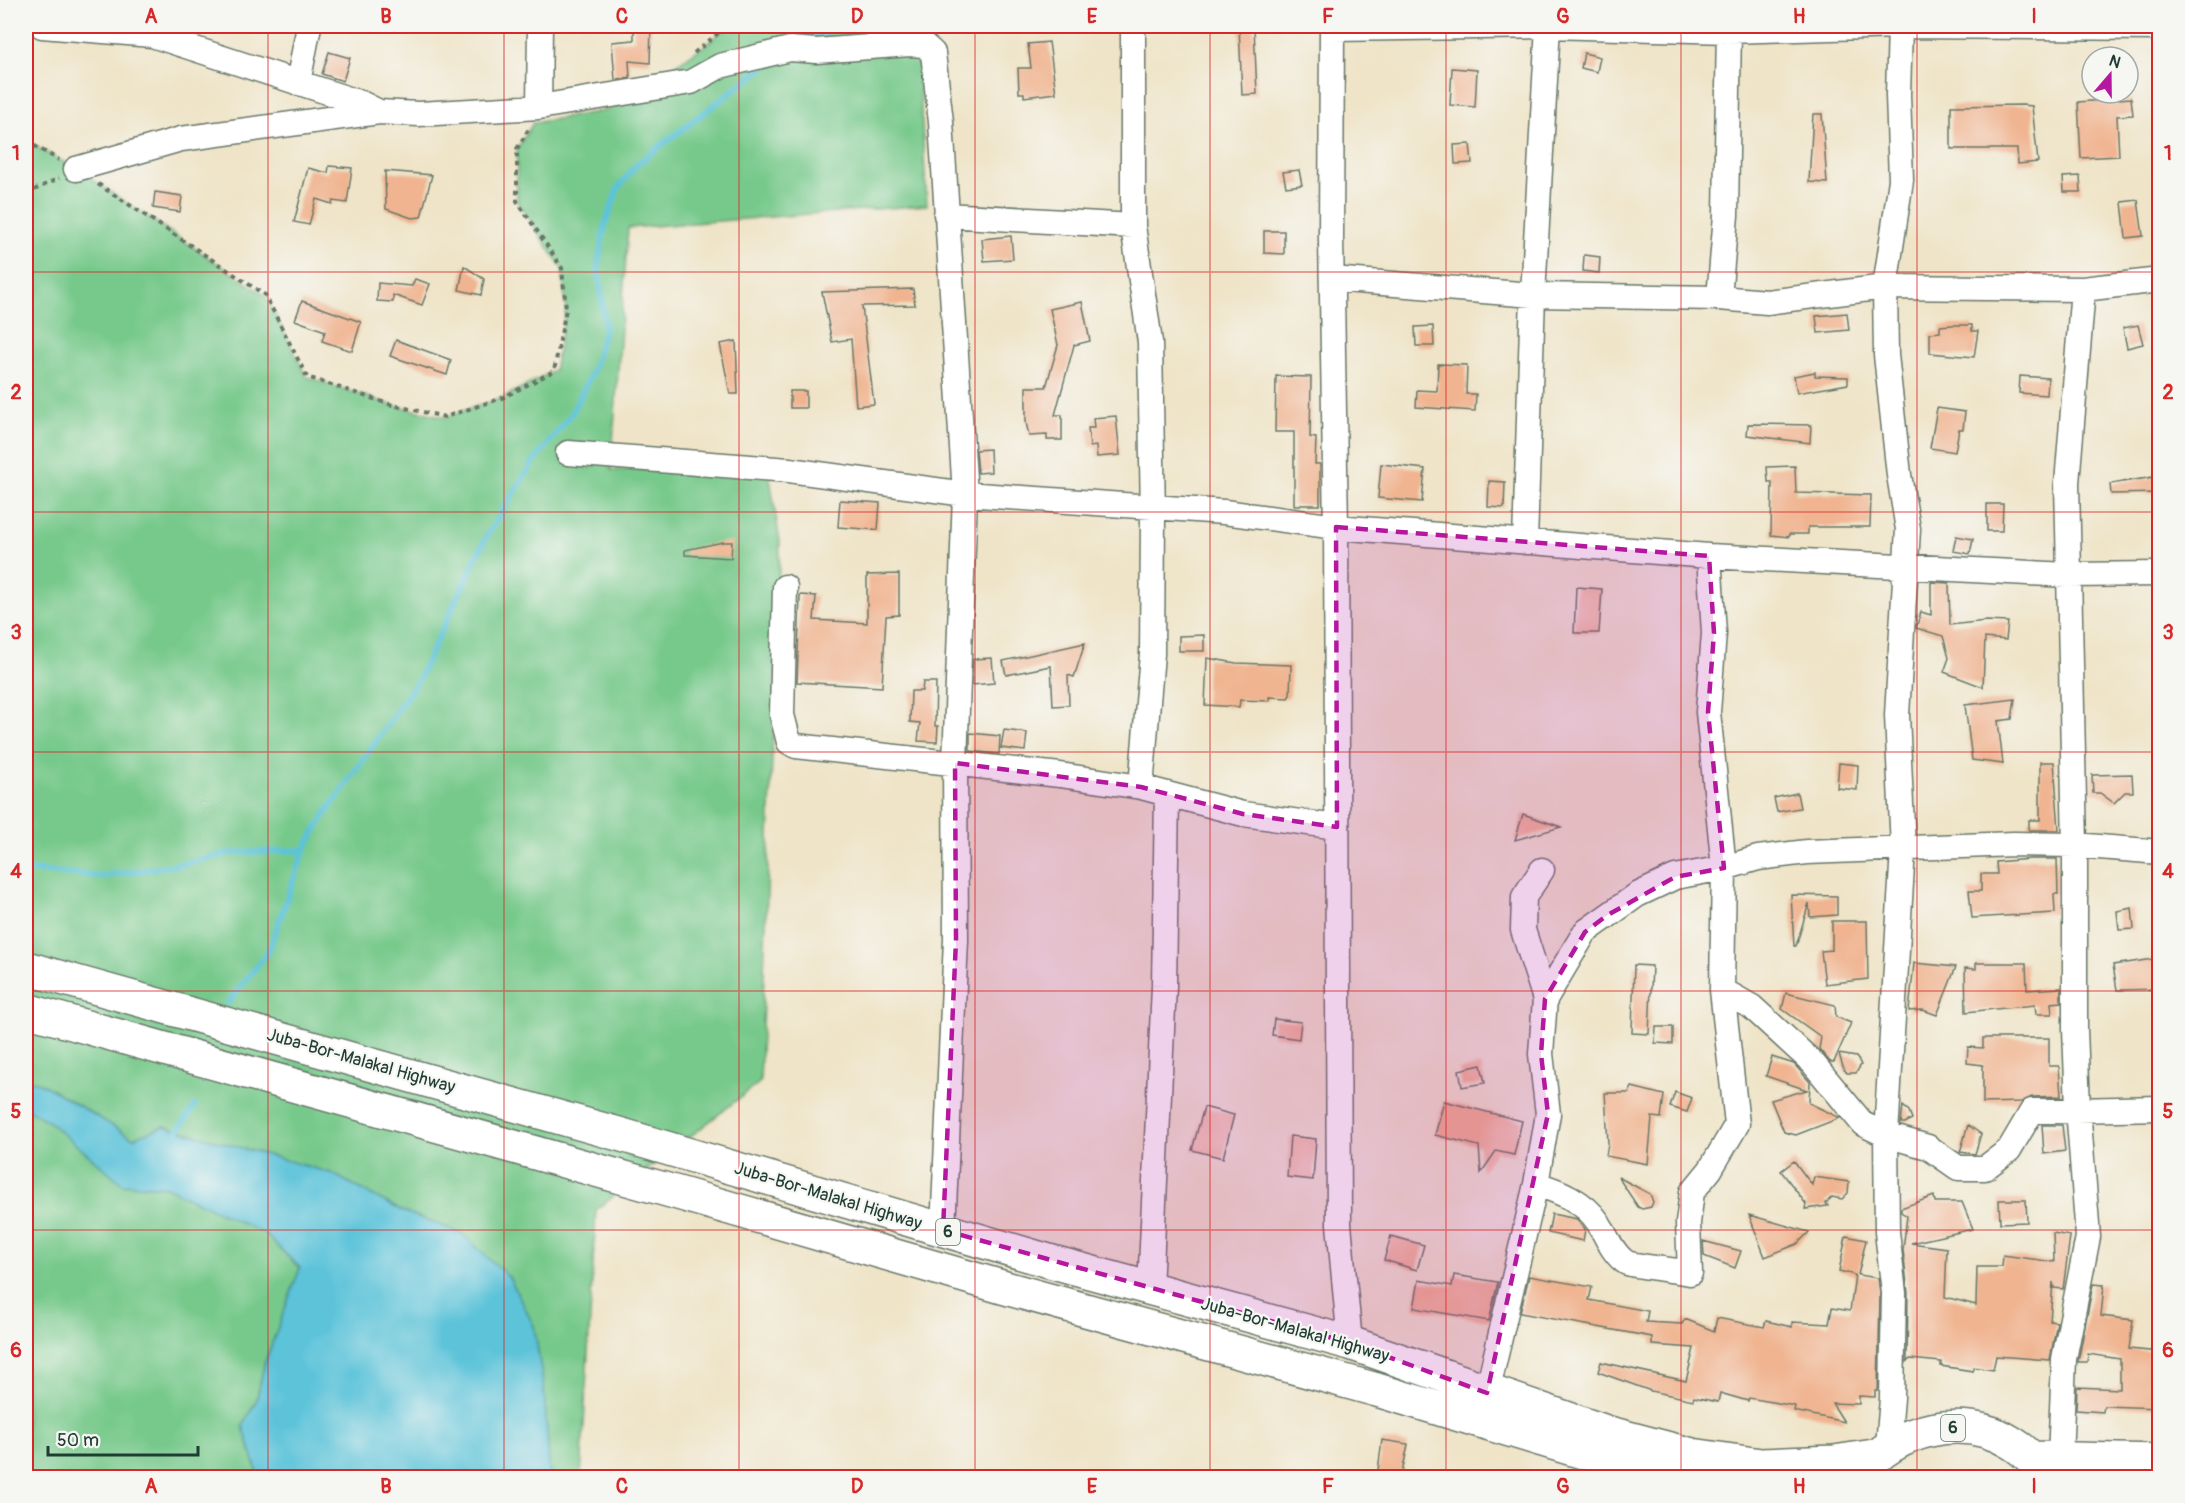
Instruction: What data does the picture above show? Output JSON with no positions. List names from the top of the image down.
{
  "streets": {
    "highway": ["Juba-Bor-Malakal Highway", "6"]
  },
  "scale_bar": "50 m",
  "north": "top",
  "grid": {
    "columns": [
      "A",
      "B",
      "C",
      "D",
      "E",
      "F",
      "G",
      "H",
      "I"
    ],
    "rows": [
      "1",
      "2",
      "3",
      "4",
      "5",
      "6"
    ]
  }
}
